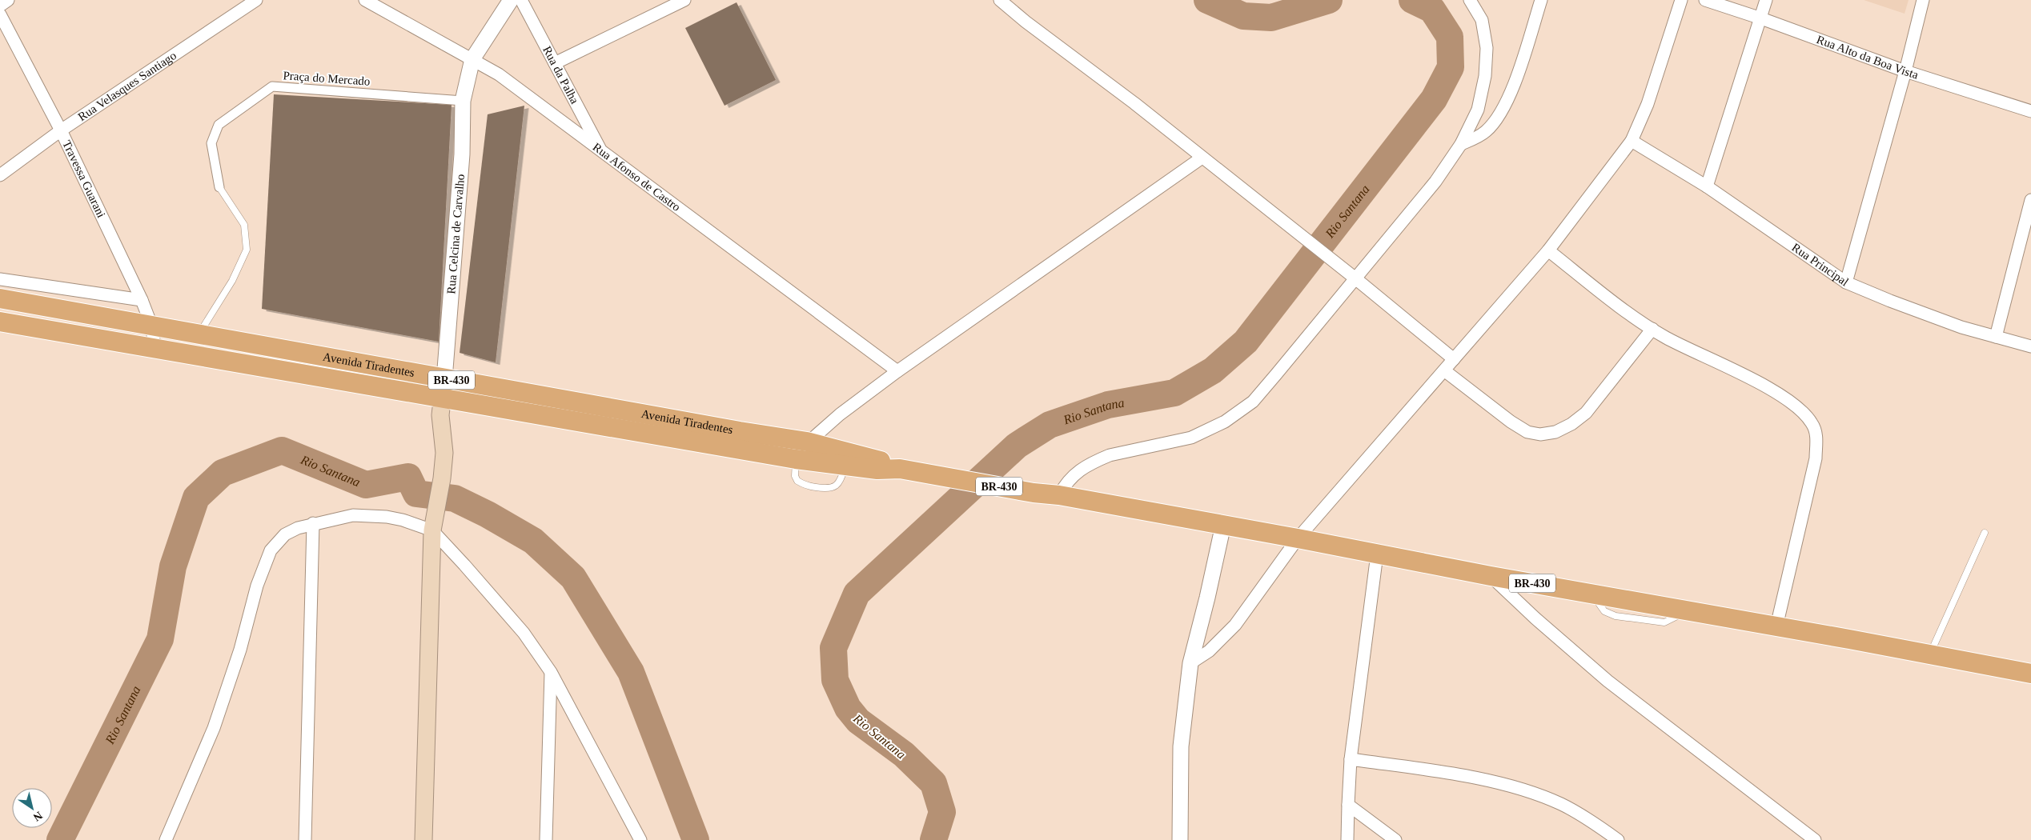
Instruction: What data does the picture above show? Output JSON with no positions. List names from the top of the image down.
{
  "streets": {
    "main road": ["Rua Celcina de Carvalho", "Avenida Tiradentes", "BR-430"],
    "street": [
      "Rua Alto da Boa Vista",
      "Rua da Palha",
      "Praça do Mercado",
      "Rua Velasques Santiago",
      "Rua Afonso de Castro",
      "Travessa Guarani",
      "Rua Principal"
    ]
  },
  "crossings": [
    ["Rua da Palha", "Rua Afonso de Castro"],
    ["Praça do Mercado", "Rua Celcina de Carvalho"],
    ["Rua Velasques Santiago", "Travessa Guarani"],
    ["Rua Afonso de Castro", "Rua Celcina de Carvalho"],
    ["Travessa Guarani", "Avenida Tiradentes"],
    ["Travessa Guarani", "BR-430"],
    ["Rua Celcina de Carvalho", "Avenida Tiradentes"],
    ["Rua Celcina de Carvalho", "BR-430"],
    ["Avenida Tiradentes", "BR-430"]
  ],
  "water": ["Rio Santana"],
  "north": "bottom right"
}
